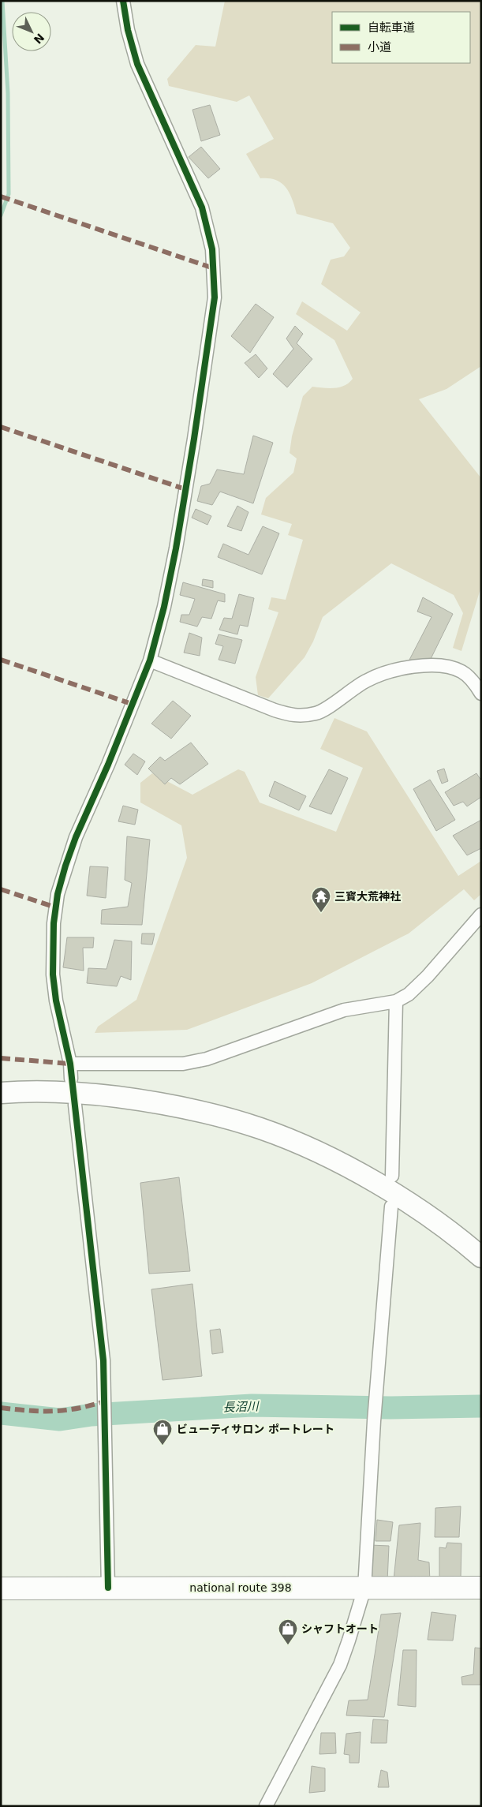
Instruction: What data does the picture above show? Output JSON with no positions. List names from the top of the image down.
{
  "streets": {
    "highway": ["national route 398"]
  },
  "water": ["長沼川"],
  "places": {
    "temple": ["三寳大荒神社"],
    "shop": ["ビューティサロン ポートレート", "シャフトオート"]
  },
  "legend": ["自転車道", "小道"],
  "north": "bottom right"
}
